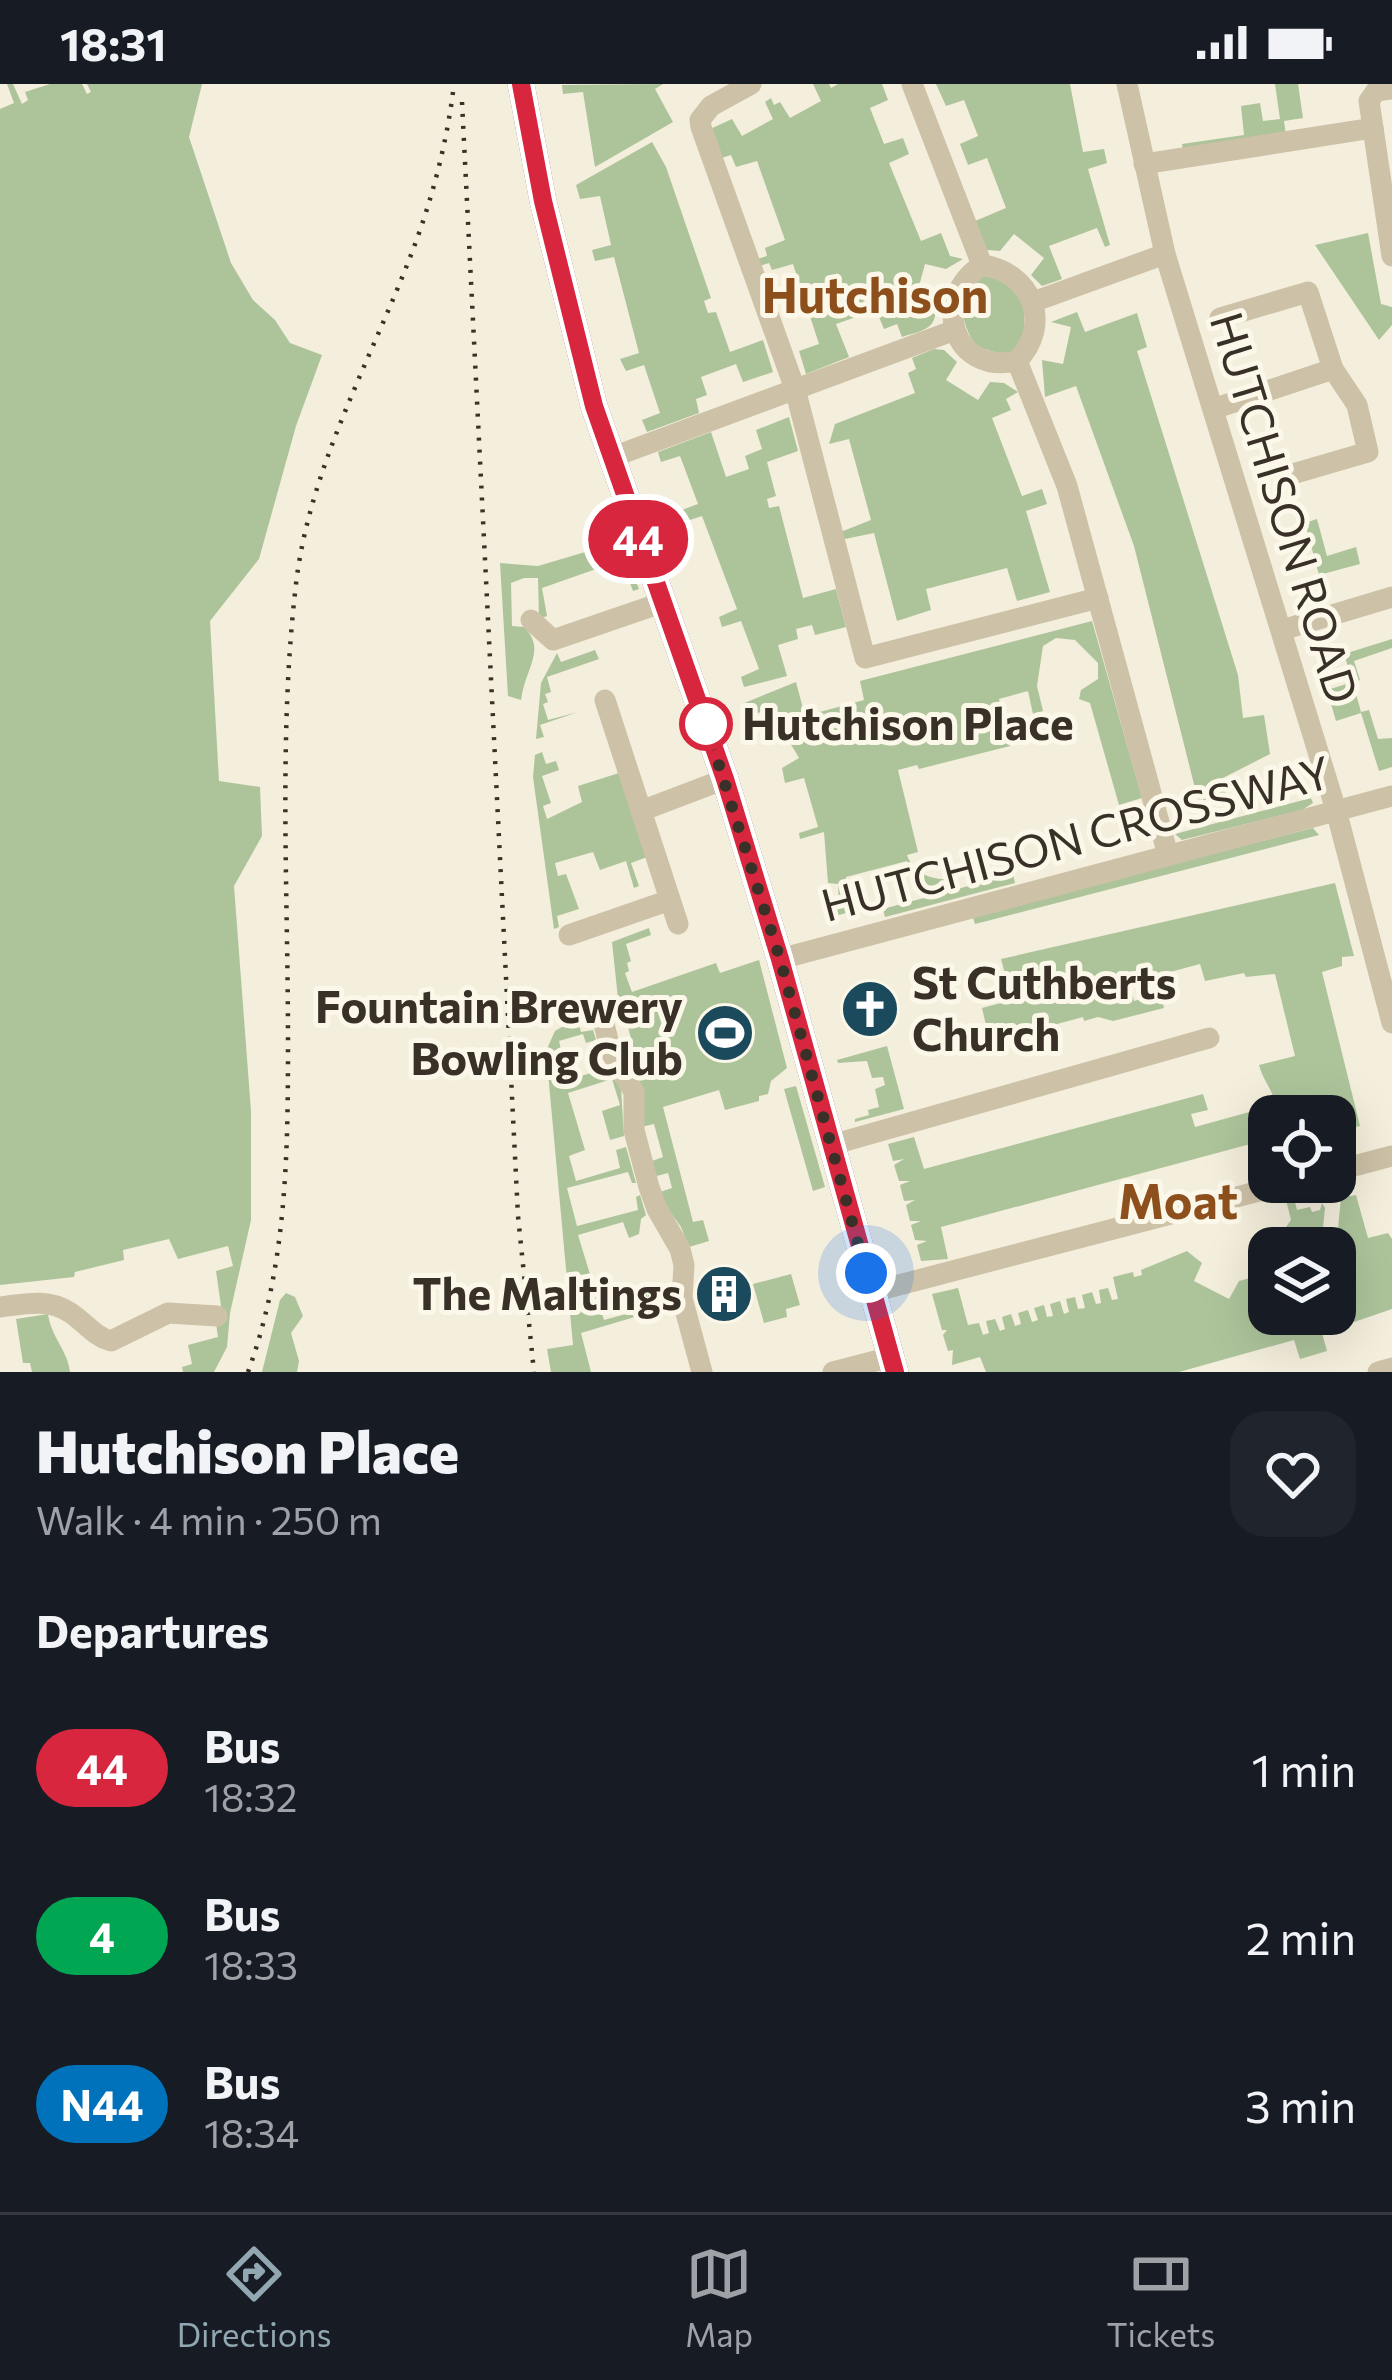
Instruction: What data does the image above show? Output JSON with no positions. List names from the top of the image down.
{
  "streets": {
    "street": ["HUTCHISON ROAD", "HUTCHISON CROSSWAY"]
  },
  "crossings": [
    ["HUTCHISON ROAD", "HUTCHISON CROSSWAY"]
  ],
  "districts": ["Hutchison", "Moat"],
  "places": {
    "other": ["Hutchison Place"],
    "church": ["St Cuthberts Church"],
    "sports": ["Fountain Brewery Bowling Club"],
    "building": ["The Maltings"]
  },
  "lines": ["bus line 44"],
  "page": {
    "status": "18:31",
    "on_map": "44",
    "heading": [
      ["Hutchison Place", "Walk · 4 min · 250 m"],
      "Departures"
    ],
    "list": [
      {
        "mark": "44",
        "name": "Bus",
        "note": "18:32",
        "value": "1 min"
      },
      {
        "mark": "4",
        "name": "Bus",
        "note": "18:33",
        "value": "2 min"
      },
      {
        "mark": "N44",
        "name": "Bus",
        "note": "18:34",
        "value": "3 min"
      }
    ],
    "tabs": ["Directions", "Map", "Tickets"]
  }
}
